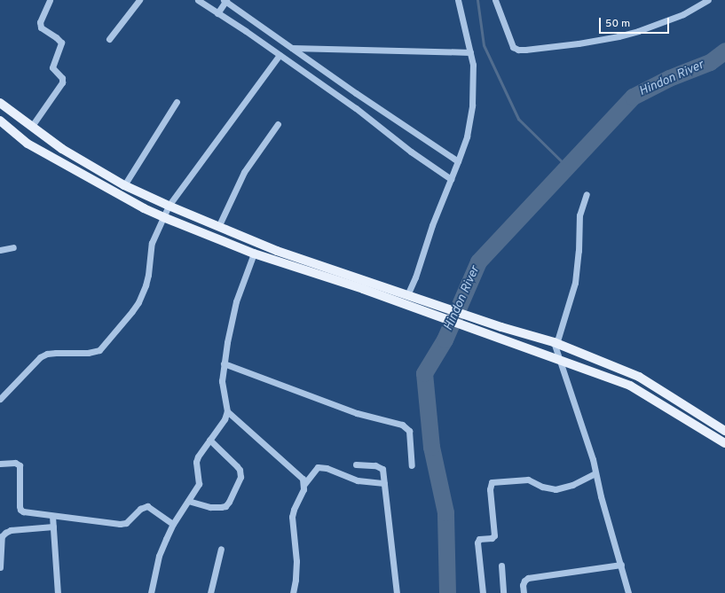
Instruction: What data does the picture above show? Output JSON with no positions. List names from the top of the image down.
{
  "water": ["Hindon River"],
  "scale_bar": "50 m"
}
